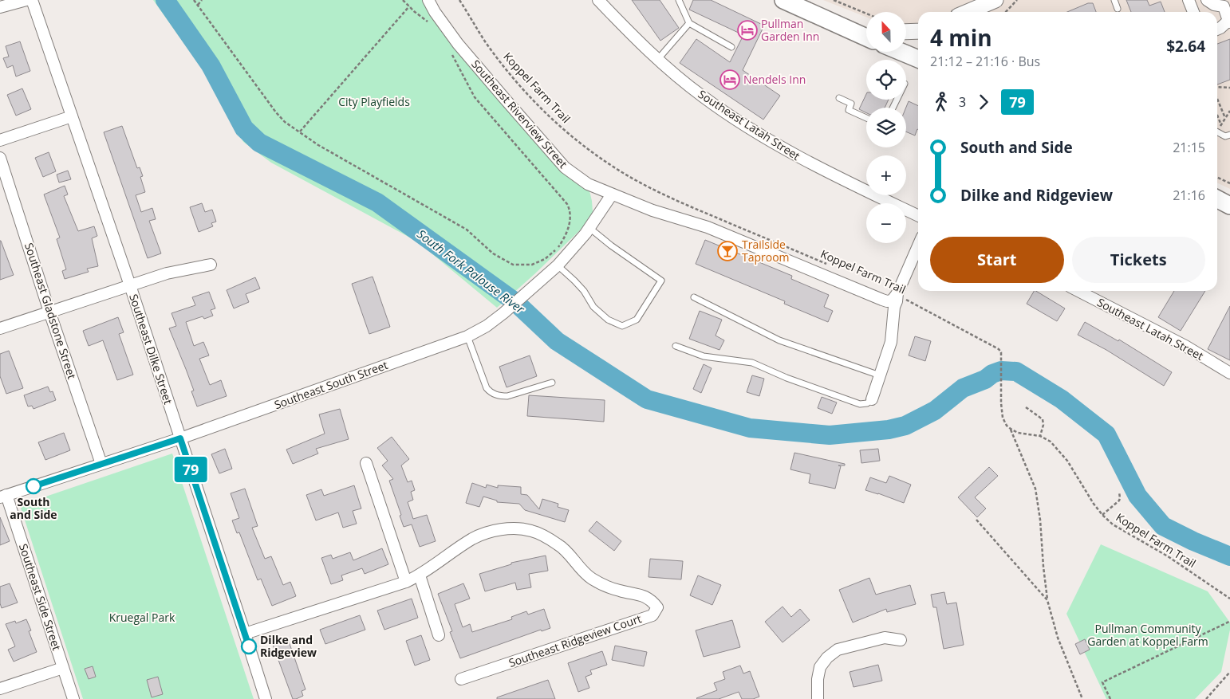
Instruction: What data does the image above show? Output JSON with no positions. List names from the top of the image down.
{
  "streets": {
    "street": [
      "Southeast Riverview Street",
      "Southeast Latah Street",
      "Southeast Gladstone Street",
      "Southeast Dilke Street",
      "Southeast South Street",
      "Southeast Side Street",
      "Southeast Ridgeview Court"
    ],
    "path": ["Koppel Farm Trail"]
  },
  "crossings": [
    ["Koppel Farm Trail", "Southeast Riverview Street"],
    ["Southeast Riverview Street", "Southeast South Street"],
    ["Southeast Gladstone Street", "Southeast South Street"],
    ["Southeast Dilke Street", "Southeast South Street"],
    ["Southeast Dilke Street", "Southeast Ridgeview Court"],
    ["Southeast South Street", "Southeast Side Street"]
  ],
  "water": ["South Fork Palouse River"],
  "parks": ["City Playfields", "Kruegal Park", "Pullman Community Garden at Koppel Farm"],
  "places": {
    "hotel": ["Pullman Garden Inn", "Nendels Inn"],
    "bar": ["Trailside Taproom"],
    "other": ["South and Side", "Dilke and Ridgeview"]
  },
  "lines": ["bus line 79"],
  "north": "top",
  "page": {
    "on_map": "79",
    "map_buttons": ["+", "−"],
    "heading": ["4 min", "21:12 – 21:16 · Bus", "$2.64"],
    "legs": ["3", "79"],
    "list": [
      {
        "name": "South and Side",
        "value": "21:15"
      },
      {
        "name": "Dilke and Ridgeview",
        "value": "21:16"
      }
    ],
    "buttons": ["Start", "Tickets"]
  }
}
